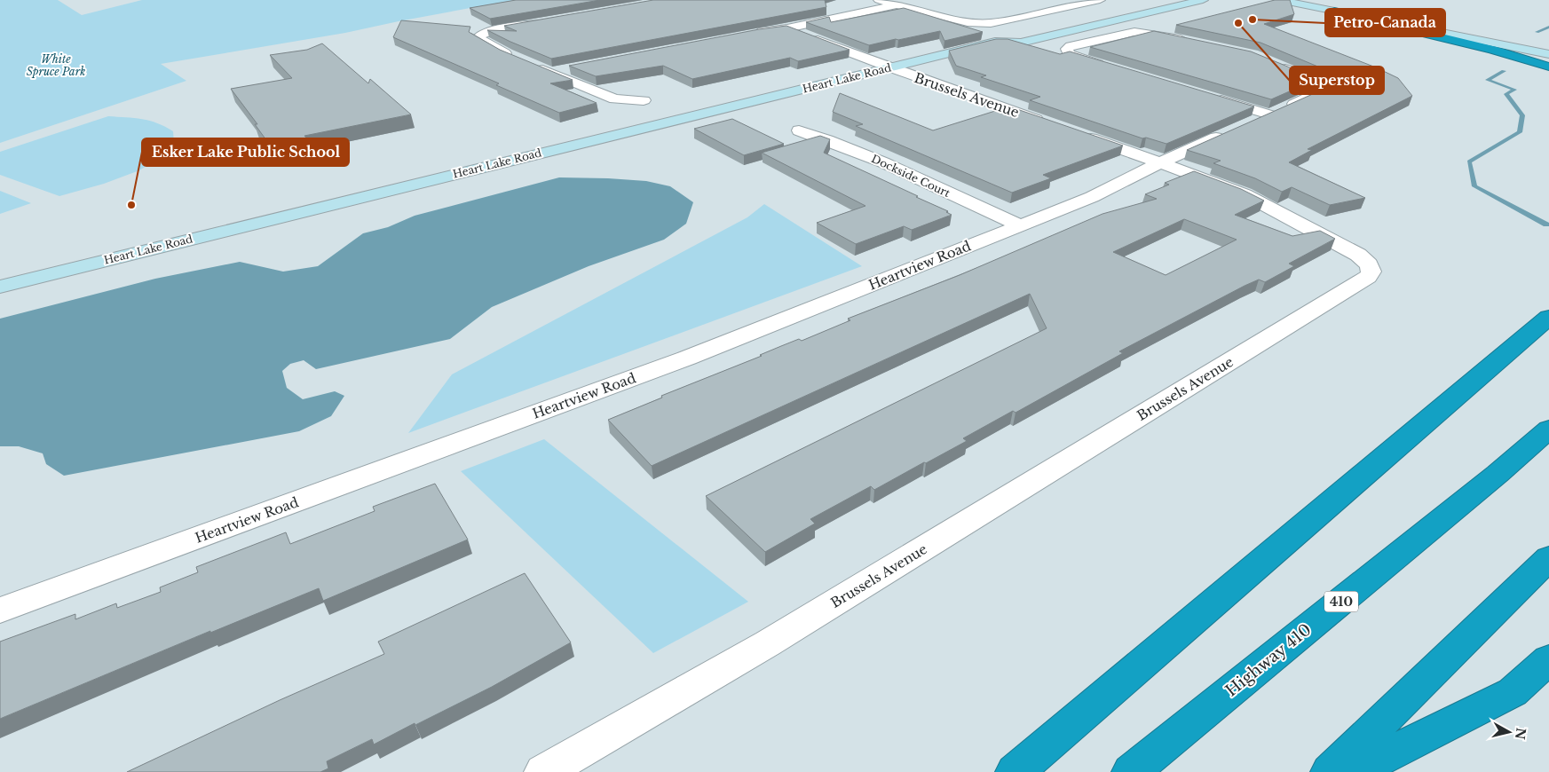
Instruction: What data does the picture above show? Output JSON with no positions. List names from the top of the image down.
{
  "streets": {
    "highway": ["410", "Highway 410"],
    "street": [
      "Heart Lake Road",
      "Brussels Avenue",
      "Dockside Court",
      "Heartview Road"
    ]
  },
  "crossings": [
    ["Heart Lake Road", "Brussels Avenue"],
    ["Brussels Avenue", "Heartview Road"],
    ["Dockside Court", "Heartview Road"]
  ],
  "parks": ["White Spruce Park"],
  "places": ["Petro-Canada", "Superstop", "Esker Lake Public School"],
  "north": "right"
}
